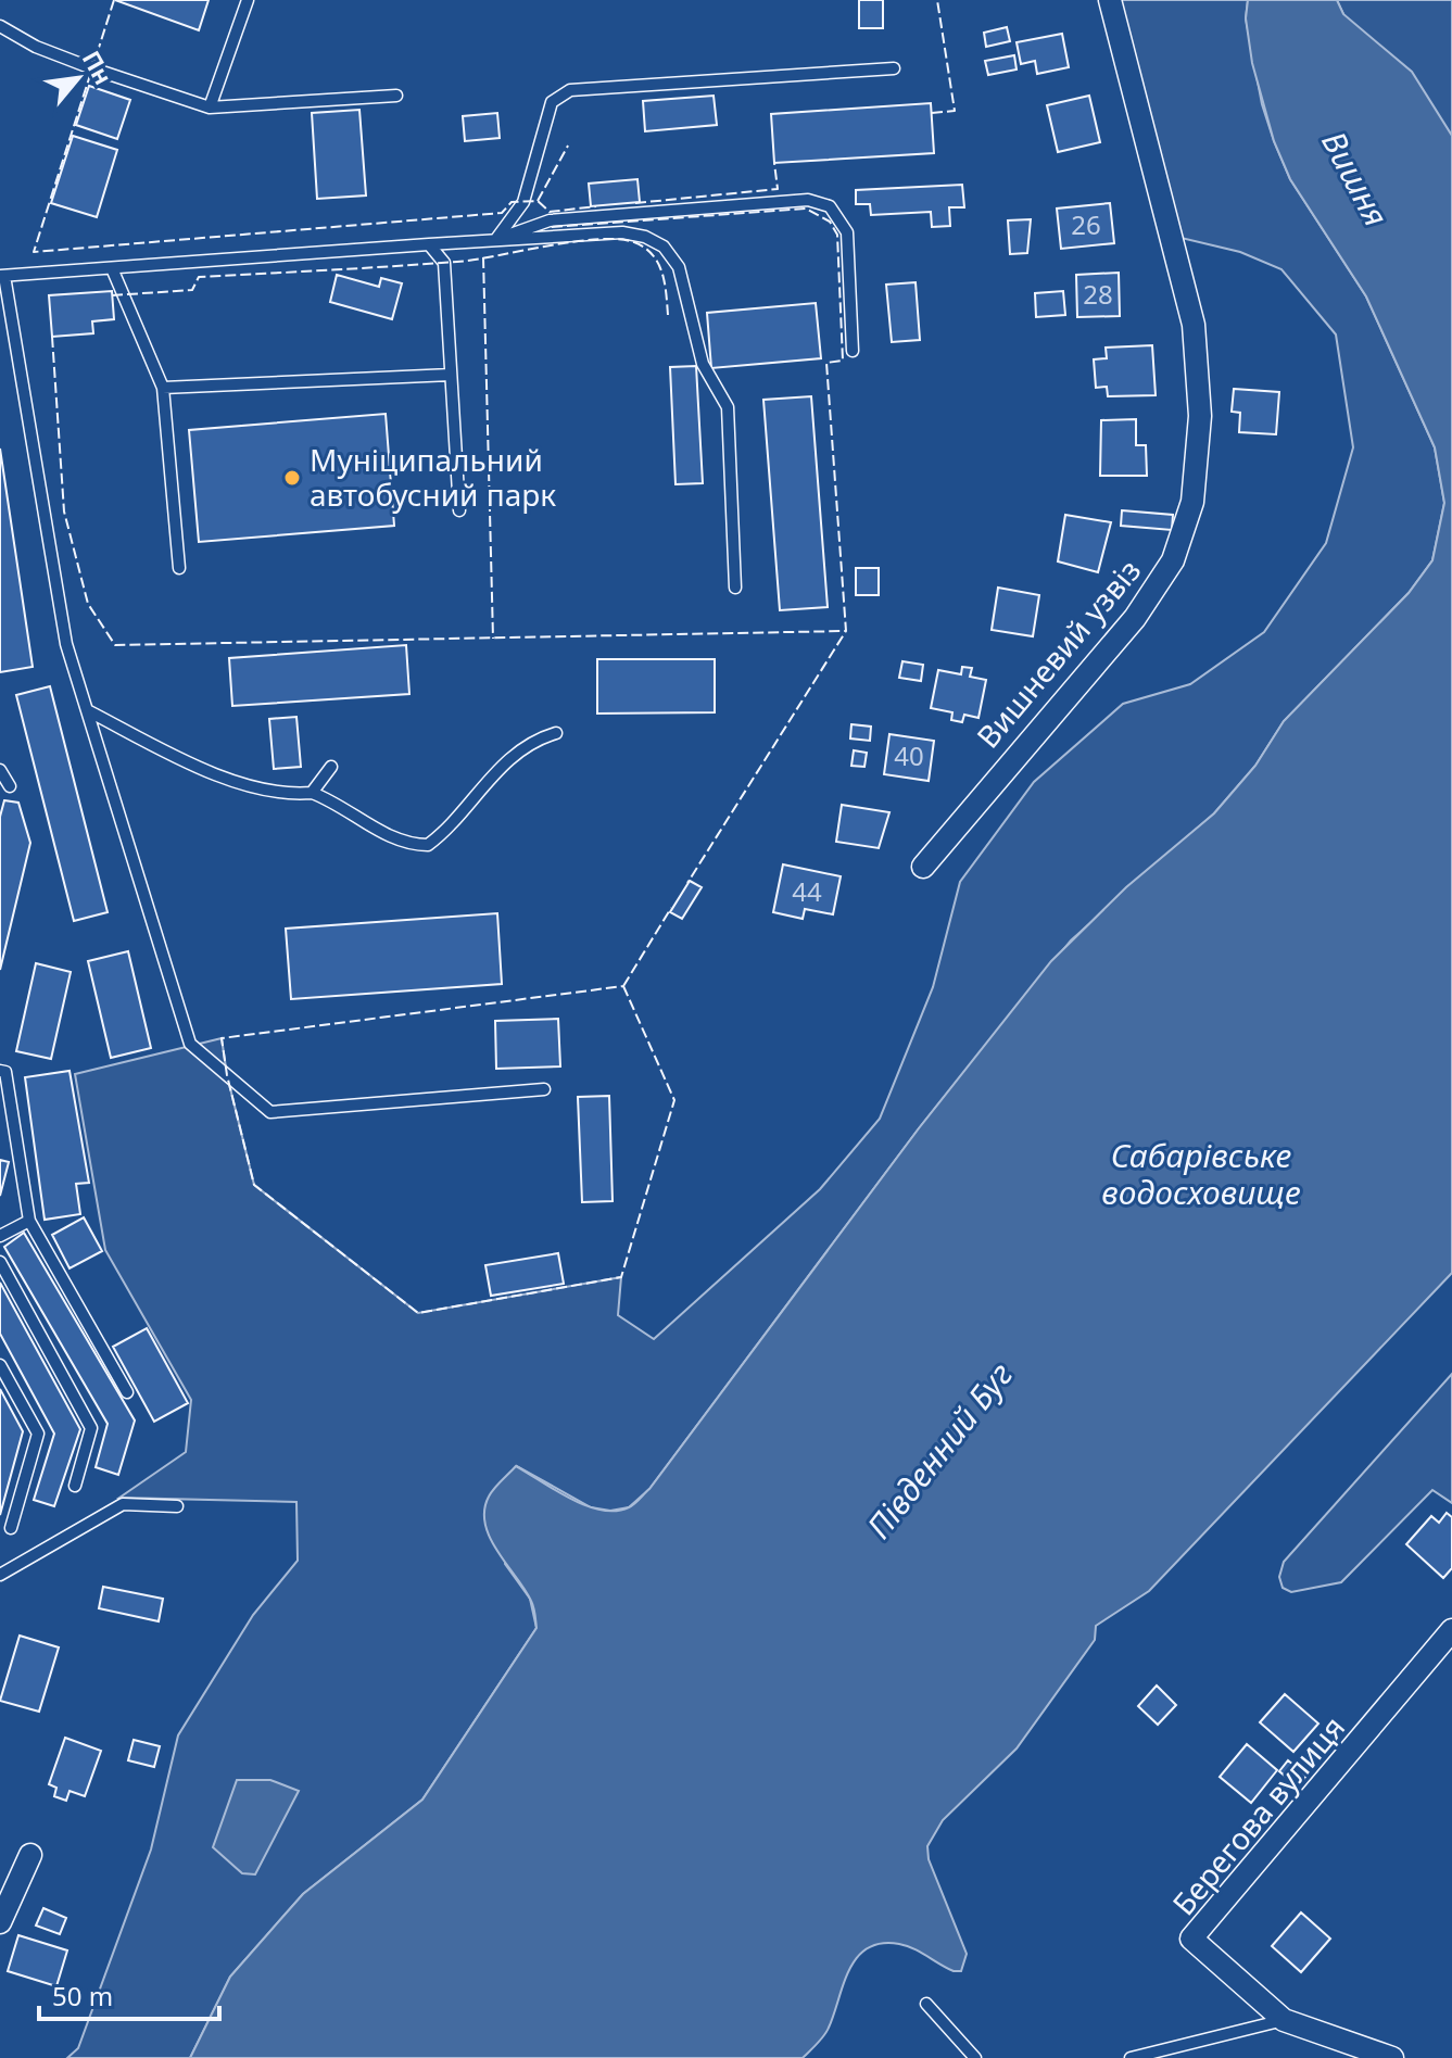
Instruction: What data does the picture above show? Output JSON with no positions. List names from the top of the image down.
{
  "streets": {
    "street": ["Вишневий узвіз", "Берегова вулиця"]
  },
  "water": ["Вишня", "Сабарівське водосховище", "Південний Буг"],
  "places": ["Муніципальний автобусний парк"],
  "house_numbers": [
    "26",
    "28",
    "40",
    "44"
  ],
  "scale_bar": "50 m",
  "north": "top right"
}
